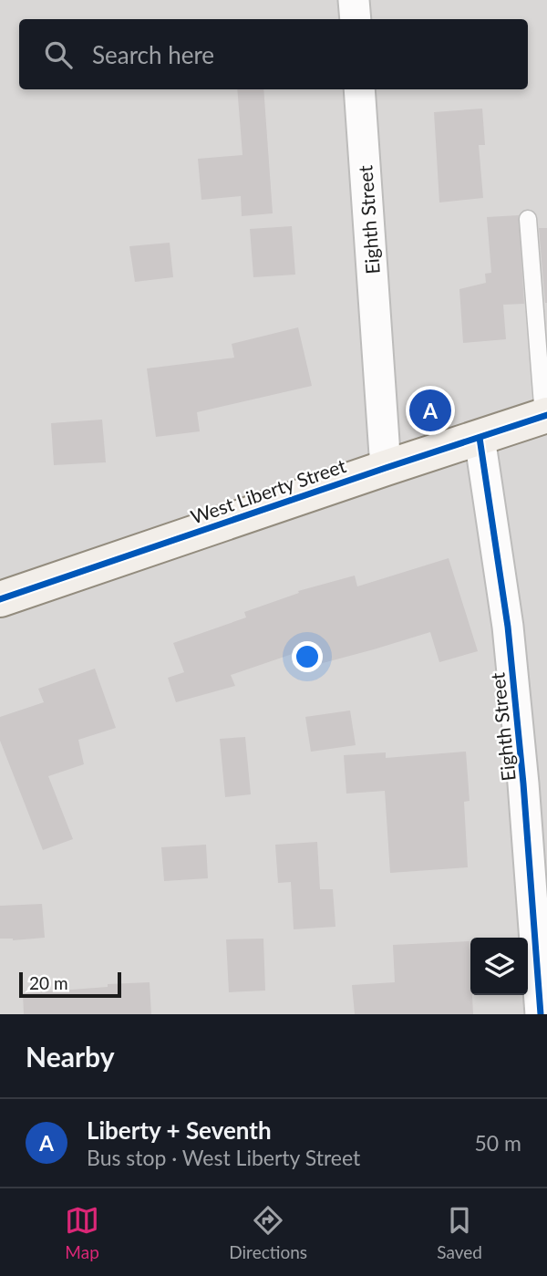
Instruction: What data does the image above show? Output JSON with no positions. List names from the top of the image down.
{
  "streets": {
    "main road": ["West Liberty Street"],
    "street": ["Eighth Street"]
  },
  "crossings": [
    ["Eighth Street", "West Liberty Street"]
  ],
  "scale_bar": "20 m",
  "page": {
    "search": "Search here",
    "pins": "A",
    "scale": "20 m",
    "heading": "Nearby",
    "list": [
      {
        "mark": "A",
        "name": "Liberty + Seventh",
        "note": "Bus stop · West Liberty Street",
        "value": "50 m"
      }
    ],
    "nav": ["Map", "Directions", "Saved"]
  }
}
